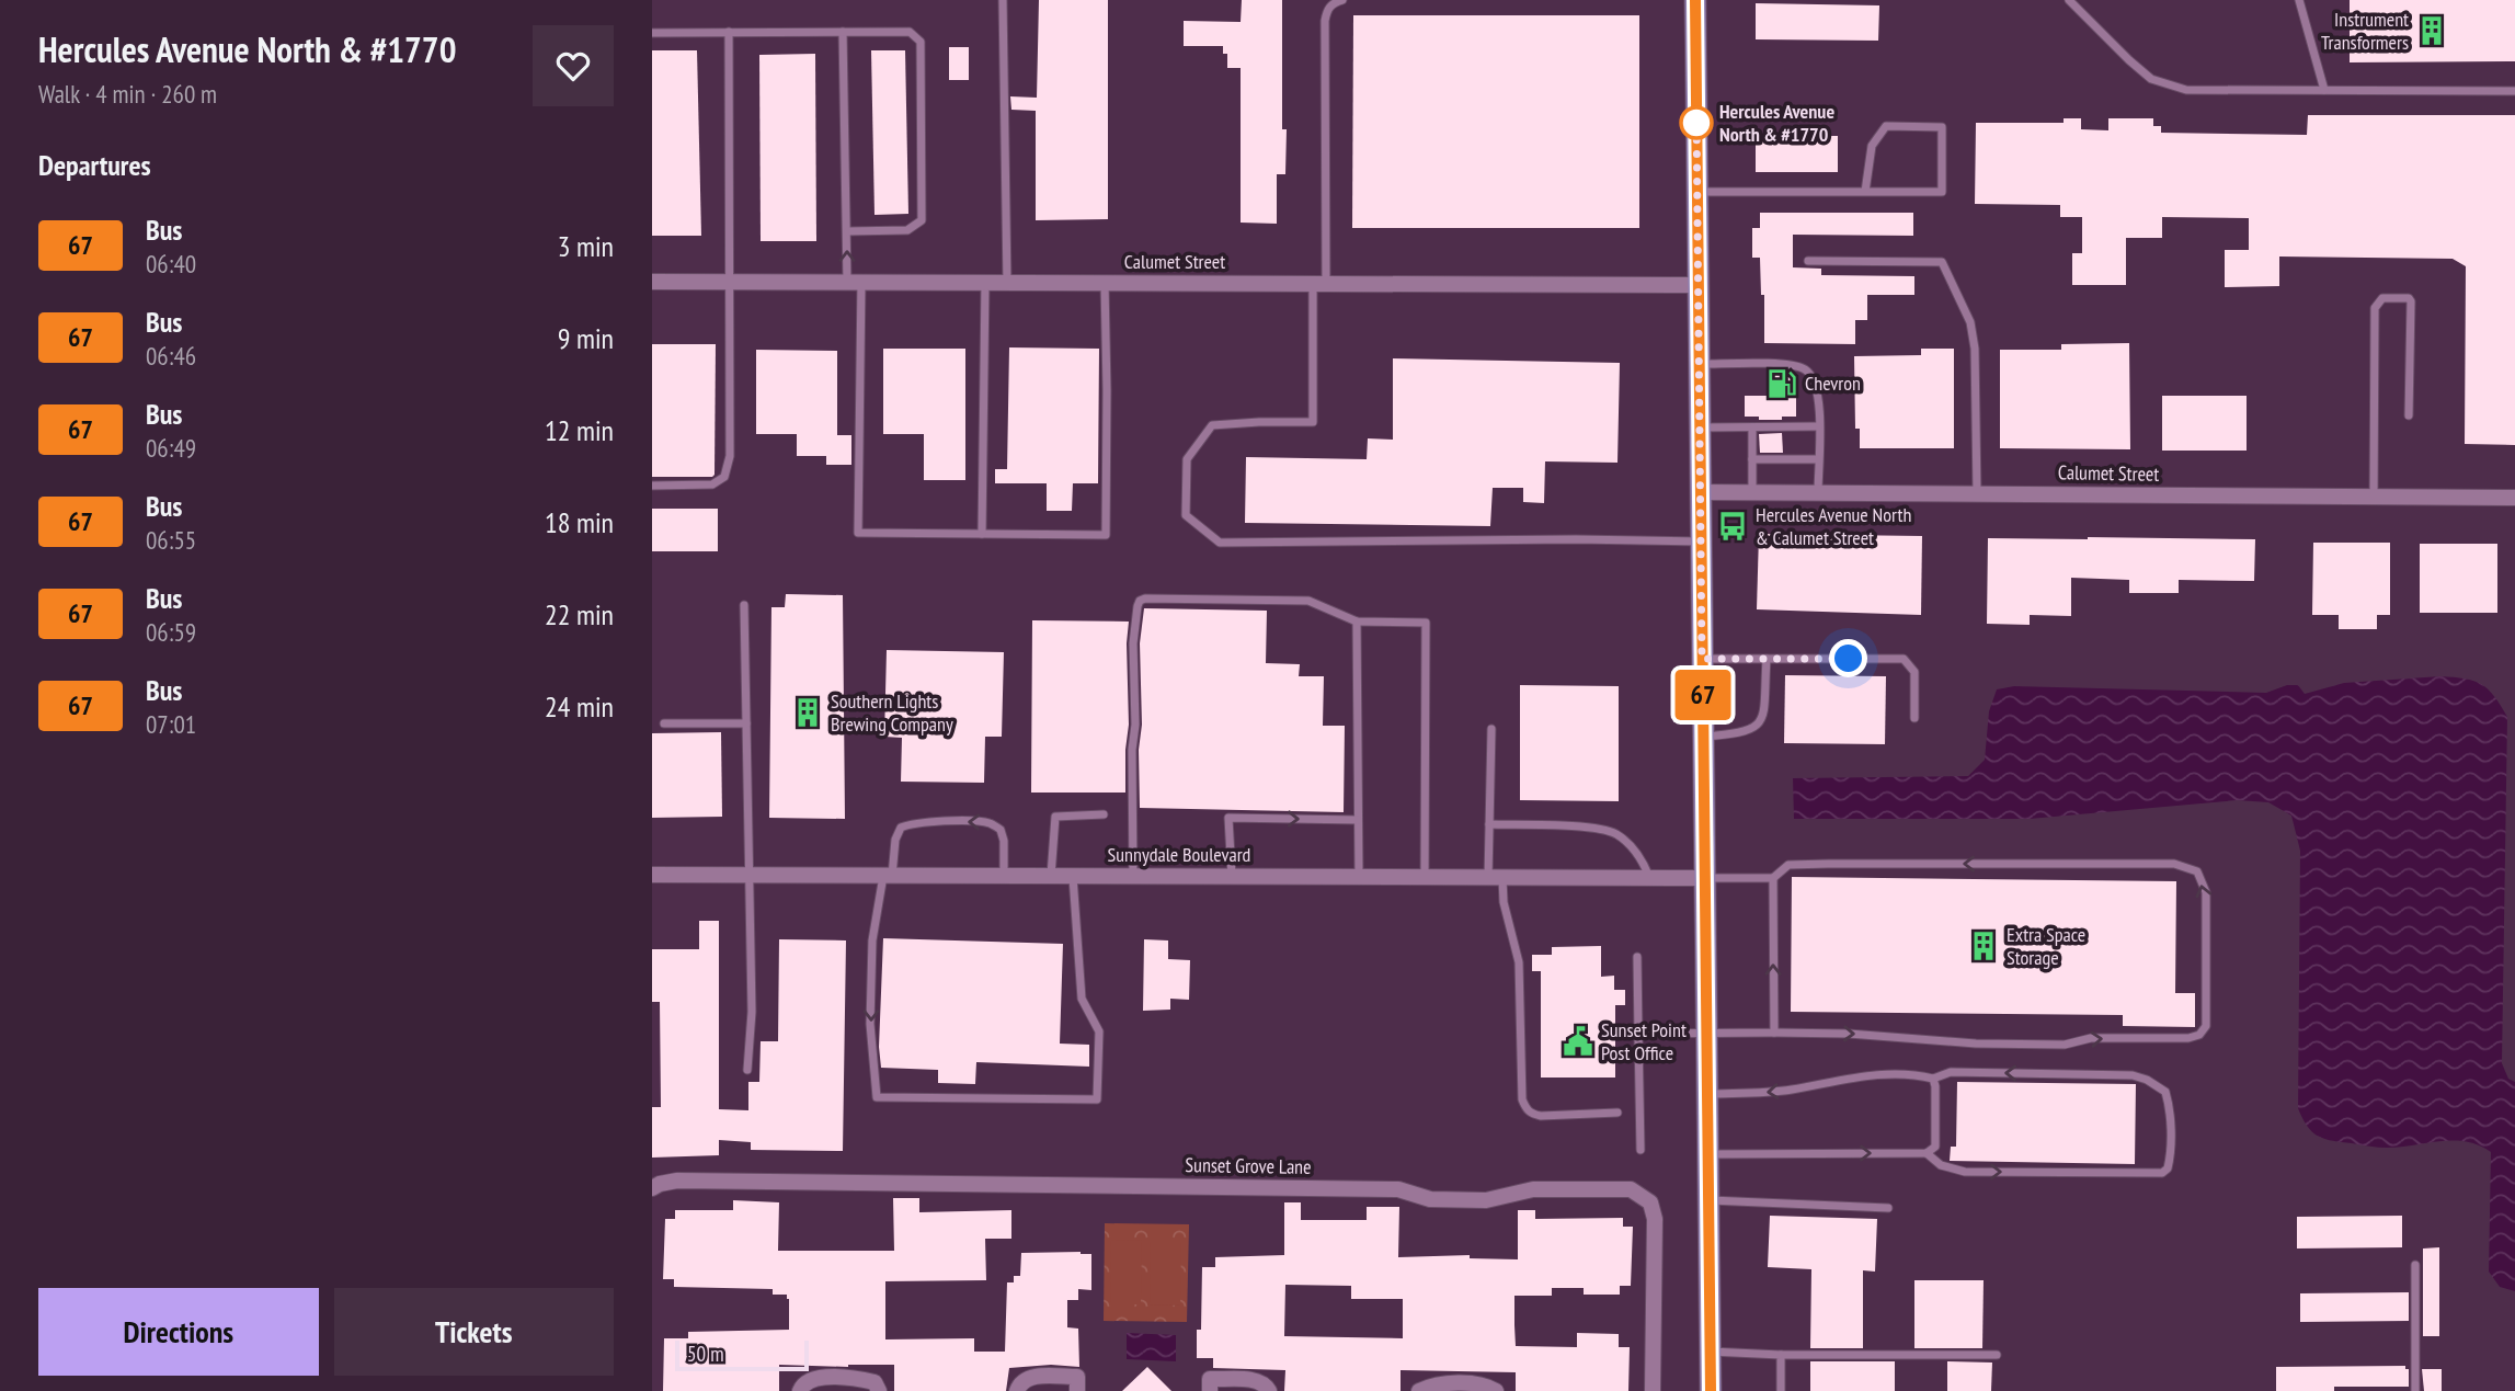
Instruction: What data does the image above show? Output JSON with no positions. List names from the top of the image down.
{
  "streets": {
    "street": ["Calumet Street", "Sunnydale Boulevard", "Sunset Grove Lane"]
  },
  "places": {
    "building": ["Instrument Transformers", "Southern Lights Brewing Company", "Extra Space Storage"],
    "other": ["Hercules Avenue North & #1770"],
    "fuel station": ["Chevron"],
    "bus stop": ["Hercules Avenue North & Calumet Street"],
    "public building": ["Sunset Point Post Office"]
  },
  "lines": ["bus line 67"],
  "scale_bar": "50 m",
  "page": {
    "heading": [
      ["Hercules Avenue North & #1770", "Walk · 4 min · 260 m"],
      "Departures"
    ],
    "on_map": "67",
    "list": [
      {
        "mark": "67",
        "name": "Bus",
        "note": "06:40",
        "value": "3 min"
      },
      {
        "mark": "67",
        "name": "Bus",
        "note": "06:46",
        "value": "9 min"
      },
      {
        "mark": "67",
        "name": "Bus",
        "note": "06:49",
        "value": "12 min"
      },
      {
        "mark": "67",
        "name": "Bus",
        "note": "06:55",
        "value": "18 min"
      },
      {
        "mark": "67",
        "name": "Bus",
        "note": "06:59",
        "value": "22 min"
      },
      {
        "mark": "67",
        "name": "Bus",
        "note": "07:01",
        "value": "24 min"
      }
    ],
    "buttons": ["Directions", "Tickets"],
    "scale": "50 m"
  }
}
